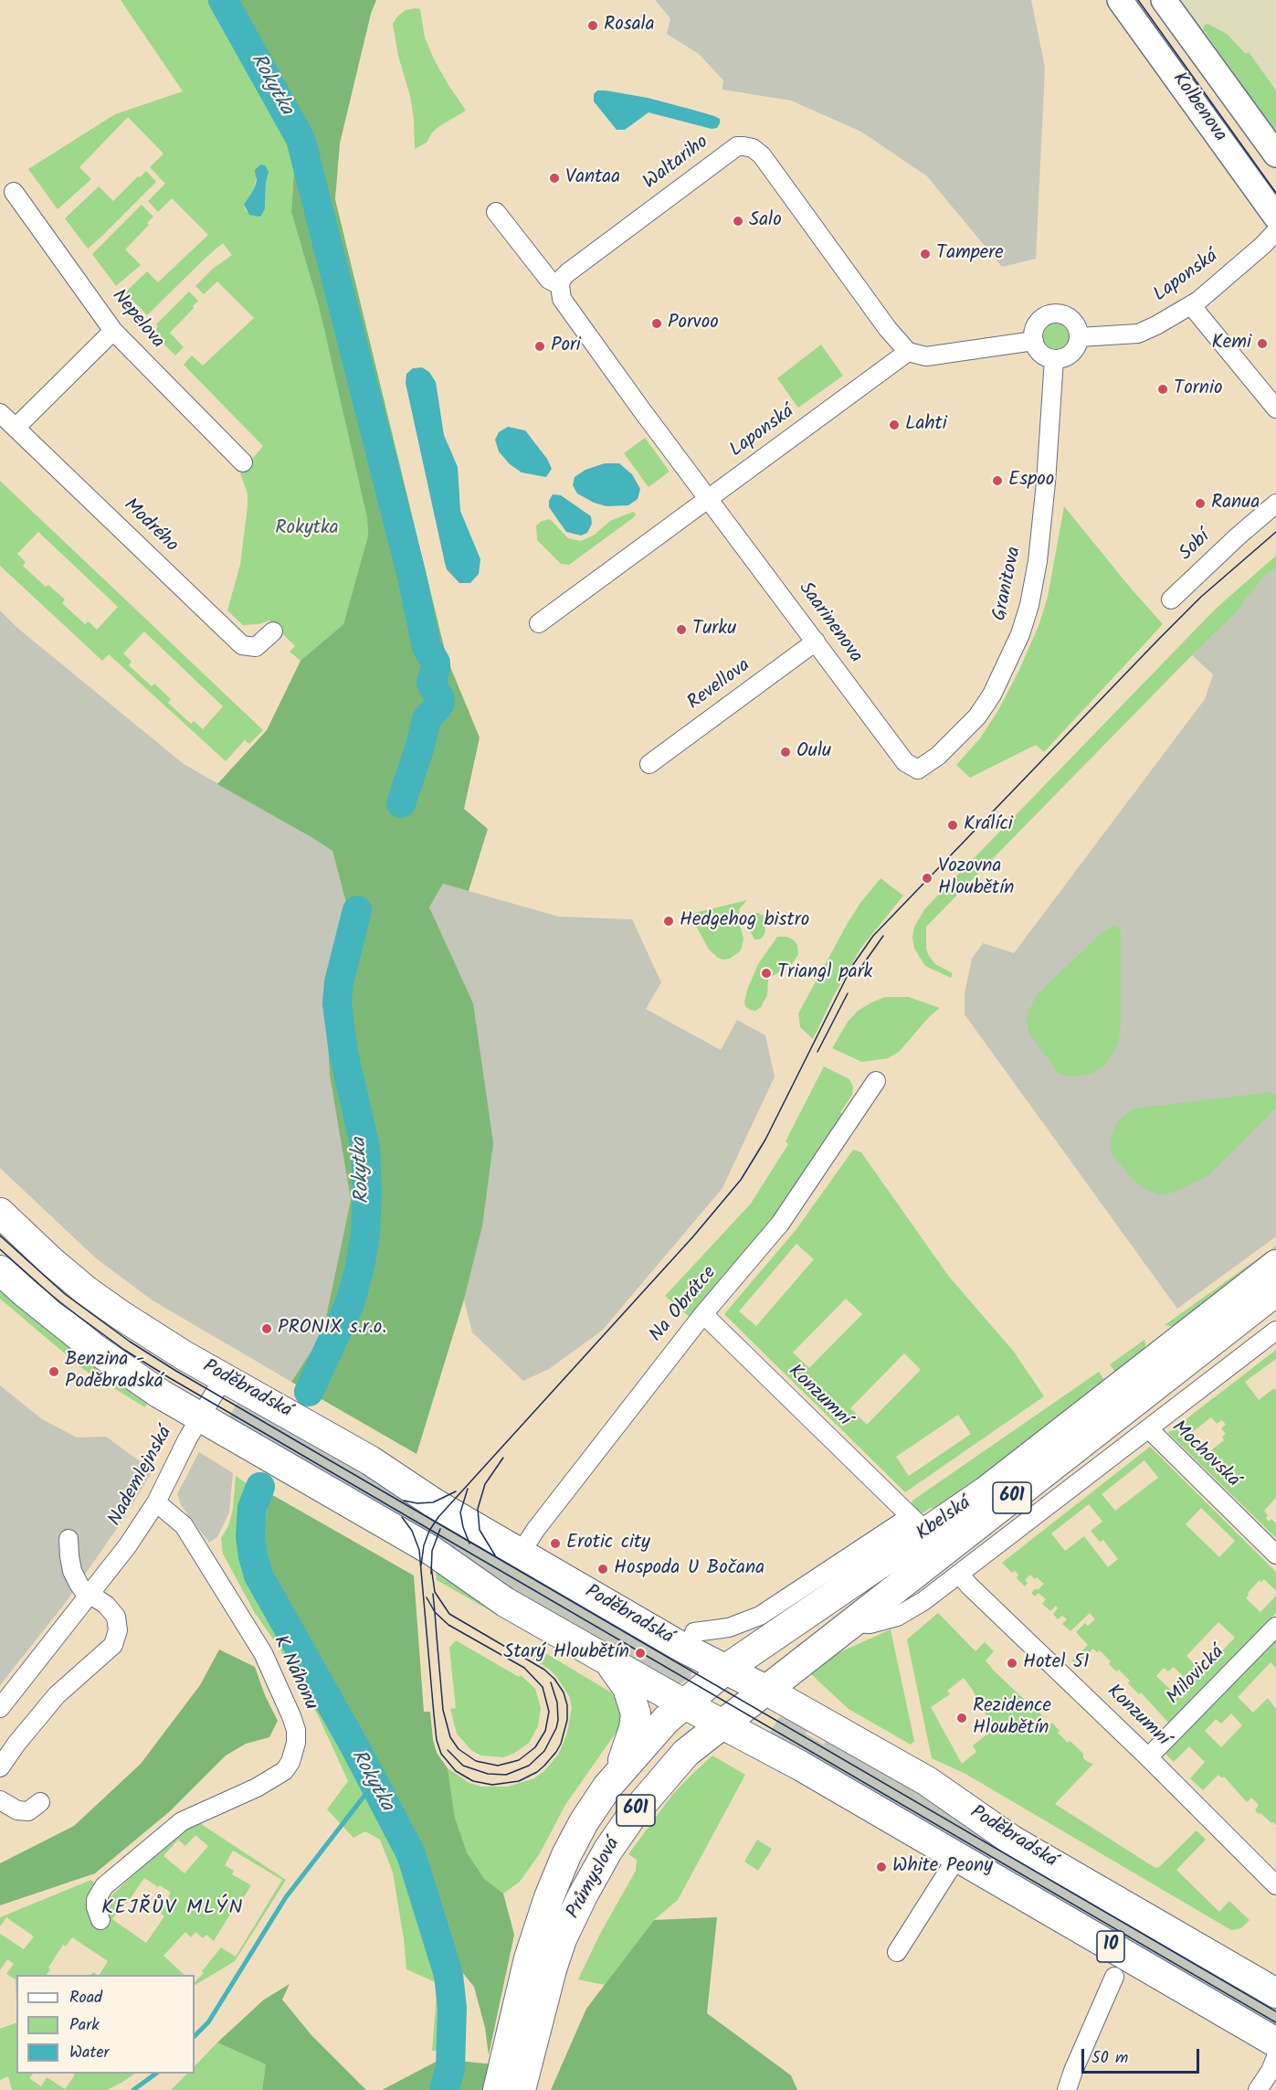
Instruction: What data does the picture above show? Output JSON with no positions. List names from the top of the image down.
{
  "streets": {
    "main road": [
      "Kolbenova",
      "Poděbradská",
      "601",
      "Kbelská",
      "Průmyslová",
      "10"
    ],
    "street": [
      "Waltariho",
      "Laponská",
      "Nepelova",
      "Modrého",
      "Sobí",
      "Granitova",
      "Saarinenova",
      "Revellova",
      "Na Obrátce",
      "Konzumní",
      "Mochovská",
      "Nademlejnská",
      "K Náhonu",
      "Milovická"
    ]
  },
  "crossings": [
    ["Waltariho", "Laponská"],
    ["Laponská", "Granitova"],
    ["Laponská", "Saarinenova"],
    ["Granitova", "Saarinenova"],
    ["Saarinenova", "Revellova"],
    ["Na Obrátce", "Poděbradská"],
    ["Na Obrátce", "Konzumní"],
    ["Poděbradská", "Nademlejnská"],
    ["Poděbradská", "Kbelská"],
    ["Poděbradská", "Průmyslová"],
    ["Konzumní", "Kbelská"],
    ["Konzumní", "Milovická"],
    ["Mochovská", "Kbelská"],
    ["Nademlejnská", "K Náhonu"],
    ["Kbelská", "Průmyslová"],
    ["Průmyslová", "10"]
  ],
  "districts": ["KEJŘŮV MLÝN"],
  "water": ["Rokytka"],
  "parks": ["Rokytka"],
  "places": [
    "Rosala",
    "Vantaa",
    "Salo",
    "Tampere",
    "Porvoo",
    "Kemi",
    "Pori",
    "Tornio",
    "Lahti",
    "Espoo",
    "Ranua",
    "Turku",
    "Oulu",
    "Králíci",
    "Vozovna Hloubětín",
    "Hedgehog bistro",
    "Triangl park",
    "PRONIX s.r.o.",
    "Benzina - Poděbradská",
    "Erotic city",
    "Hospoda U Bočana",
    "Starý Hloubětín",
    "Hotel 51",
    "Rezidence Hloubětín",
    "White Peony"
  ],
  "legend": ["Road", "Park", "Water"],
  "scale_bar": "50 m"
}
